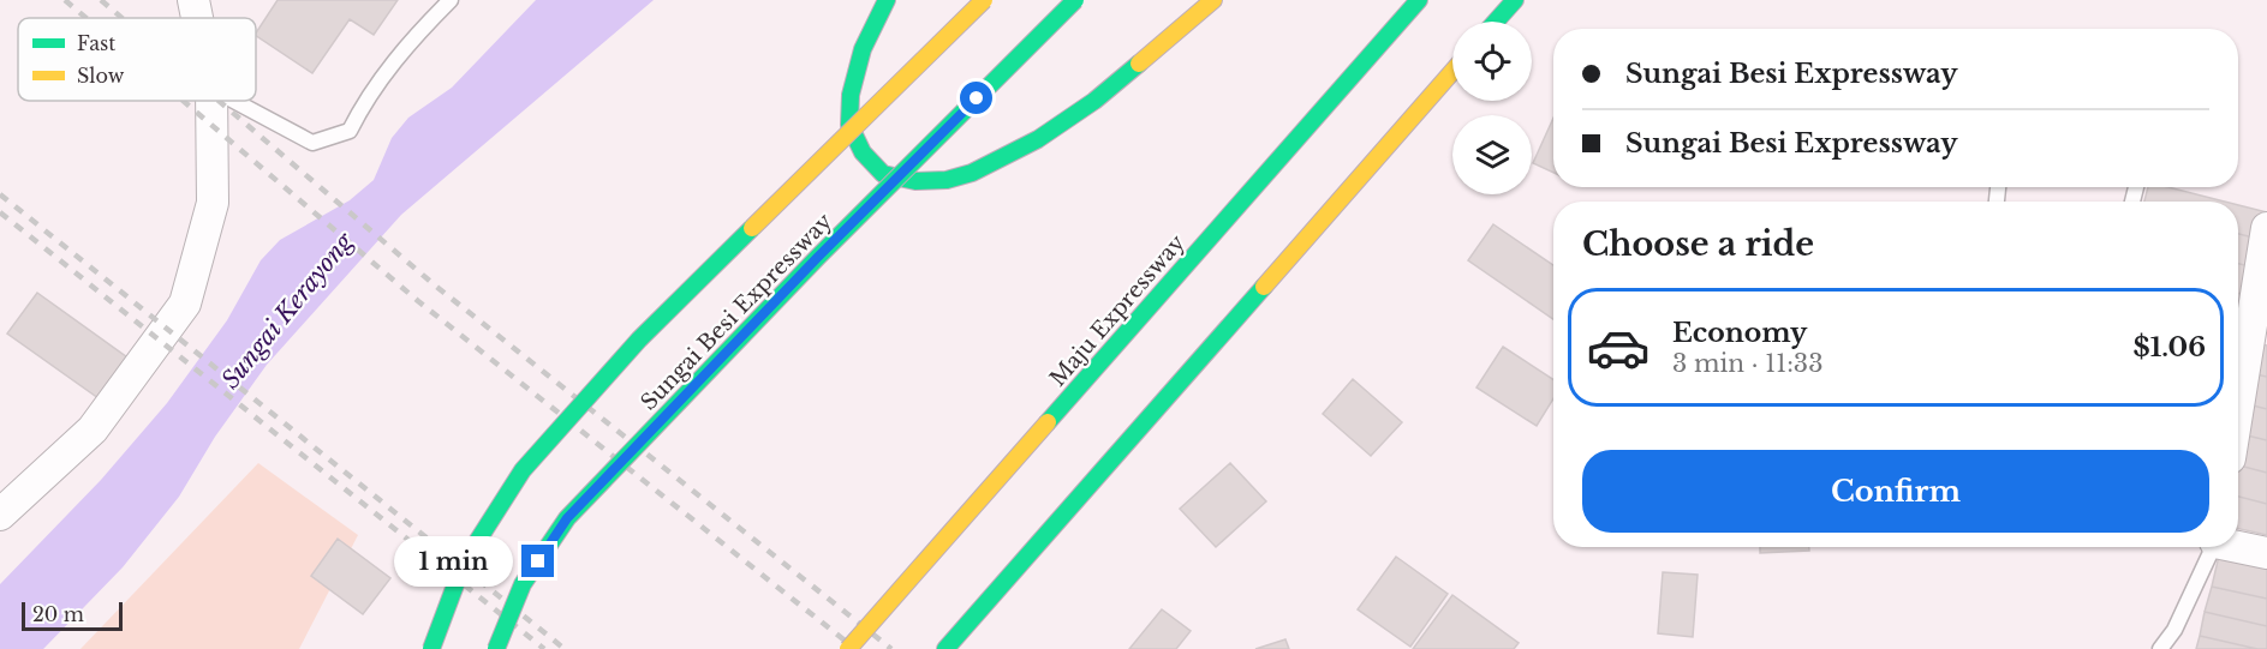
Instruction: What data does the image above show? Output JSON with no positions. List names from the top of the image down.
{
  "streets": {
    "highway": ["Maju Expressway", "Sungai Besi Expressway"]
  },
  "water": ["Sungai Kerayong"],
  "legend": ["Fast", "Slow"],
  "scale_bar": "20 m",
  "page": {
    "banner": ["Sungai Besi Expressway", "Sungai Besi Expressway"],
    "heading": "Choose a ride",
    "list": [
      {
        "name": "Economy",
        "note": "3 min · 11:33",
        "value": "$1.06"
      }
    ],
    "buttons": "Confirm",
    "bubble": "1 min",
    "scale": "20 m"
  }
}
